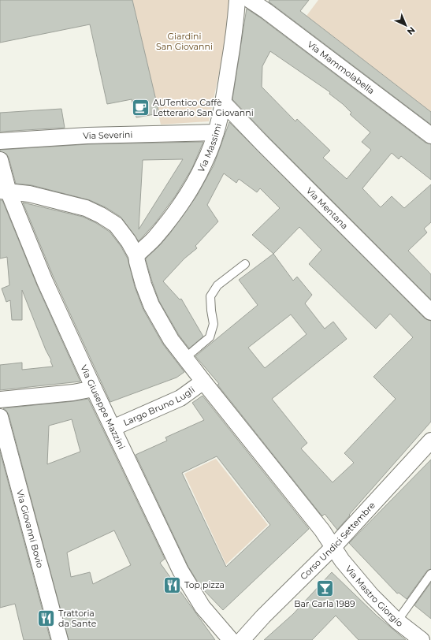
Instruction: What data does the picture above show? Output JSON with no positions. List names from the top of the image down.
{
  "streets": {
    "street": [
      "Via Mammolabella",
      "Via Severini",
      "Via Massimi",
      "Via Mentana",
      "Largo Bruno Lugli",
      "Via Giuseppe Mazzini",
      "Via Giovanni Bovio",
      "Corso Undici Settembre",
      "Via Mastro Giorgio"
    ]
  },
  "crossings": [
    ["Via Severini", "Via Massimi"],
    ["Via Massimi", "Via Mentana"],
    ["Via Massimi", "Via Mastro Giorgio"],
    ["Largo Bruno Lugli", "Via Giuseppe Mazzini"],
    ["Largo Bruno Lugli", "Via Mastro Giorgio"],
    ["Via Giuseppe Mazzini", "Via Mastro Giorgio"],
    ["Corso Undici Settembre", "Via Mastro Giorgio"]
  ],
  "parks": ["Giardini San Giovanni"],
  "places": {
    "cafe": ["AUTentico Caffè Letterario San Giovanni"],
    "restaurant": ["Top pizza", "Trattoria da Sante"],
    "bar": ["Bar Carla 1989"]
  },
  "north": "bottom right"
}
